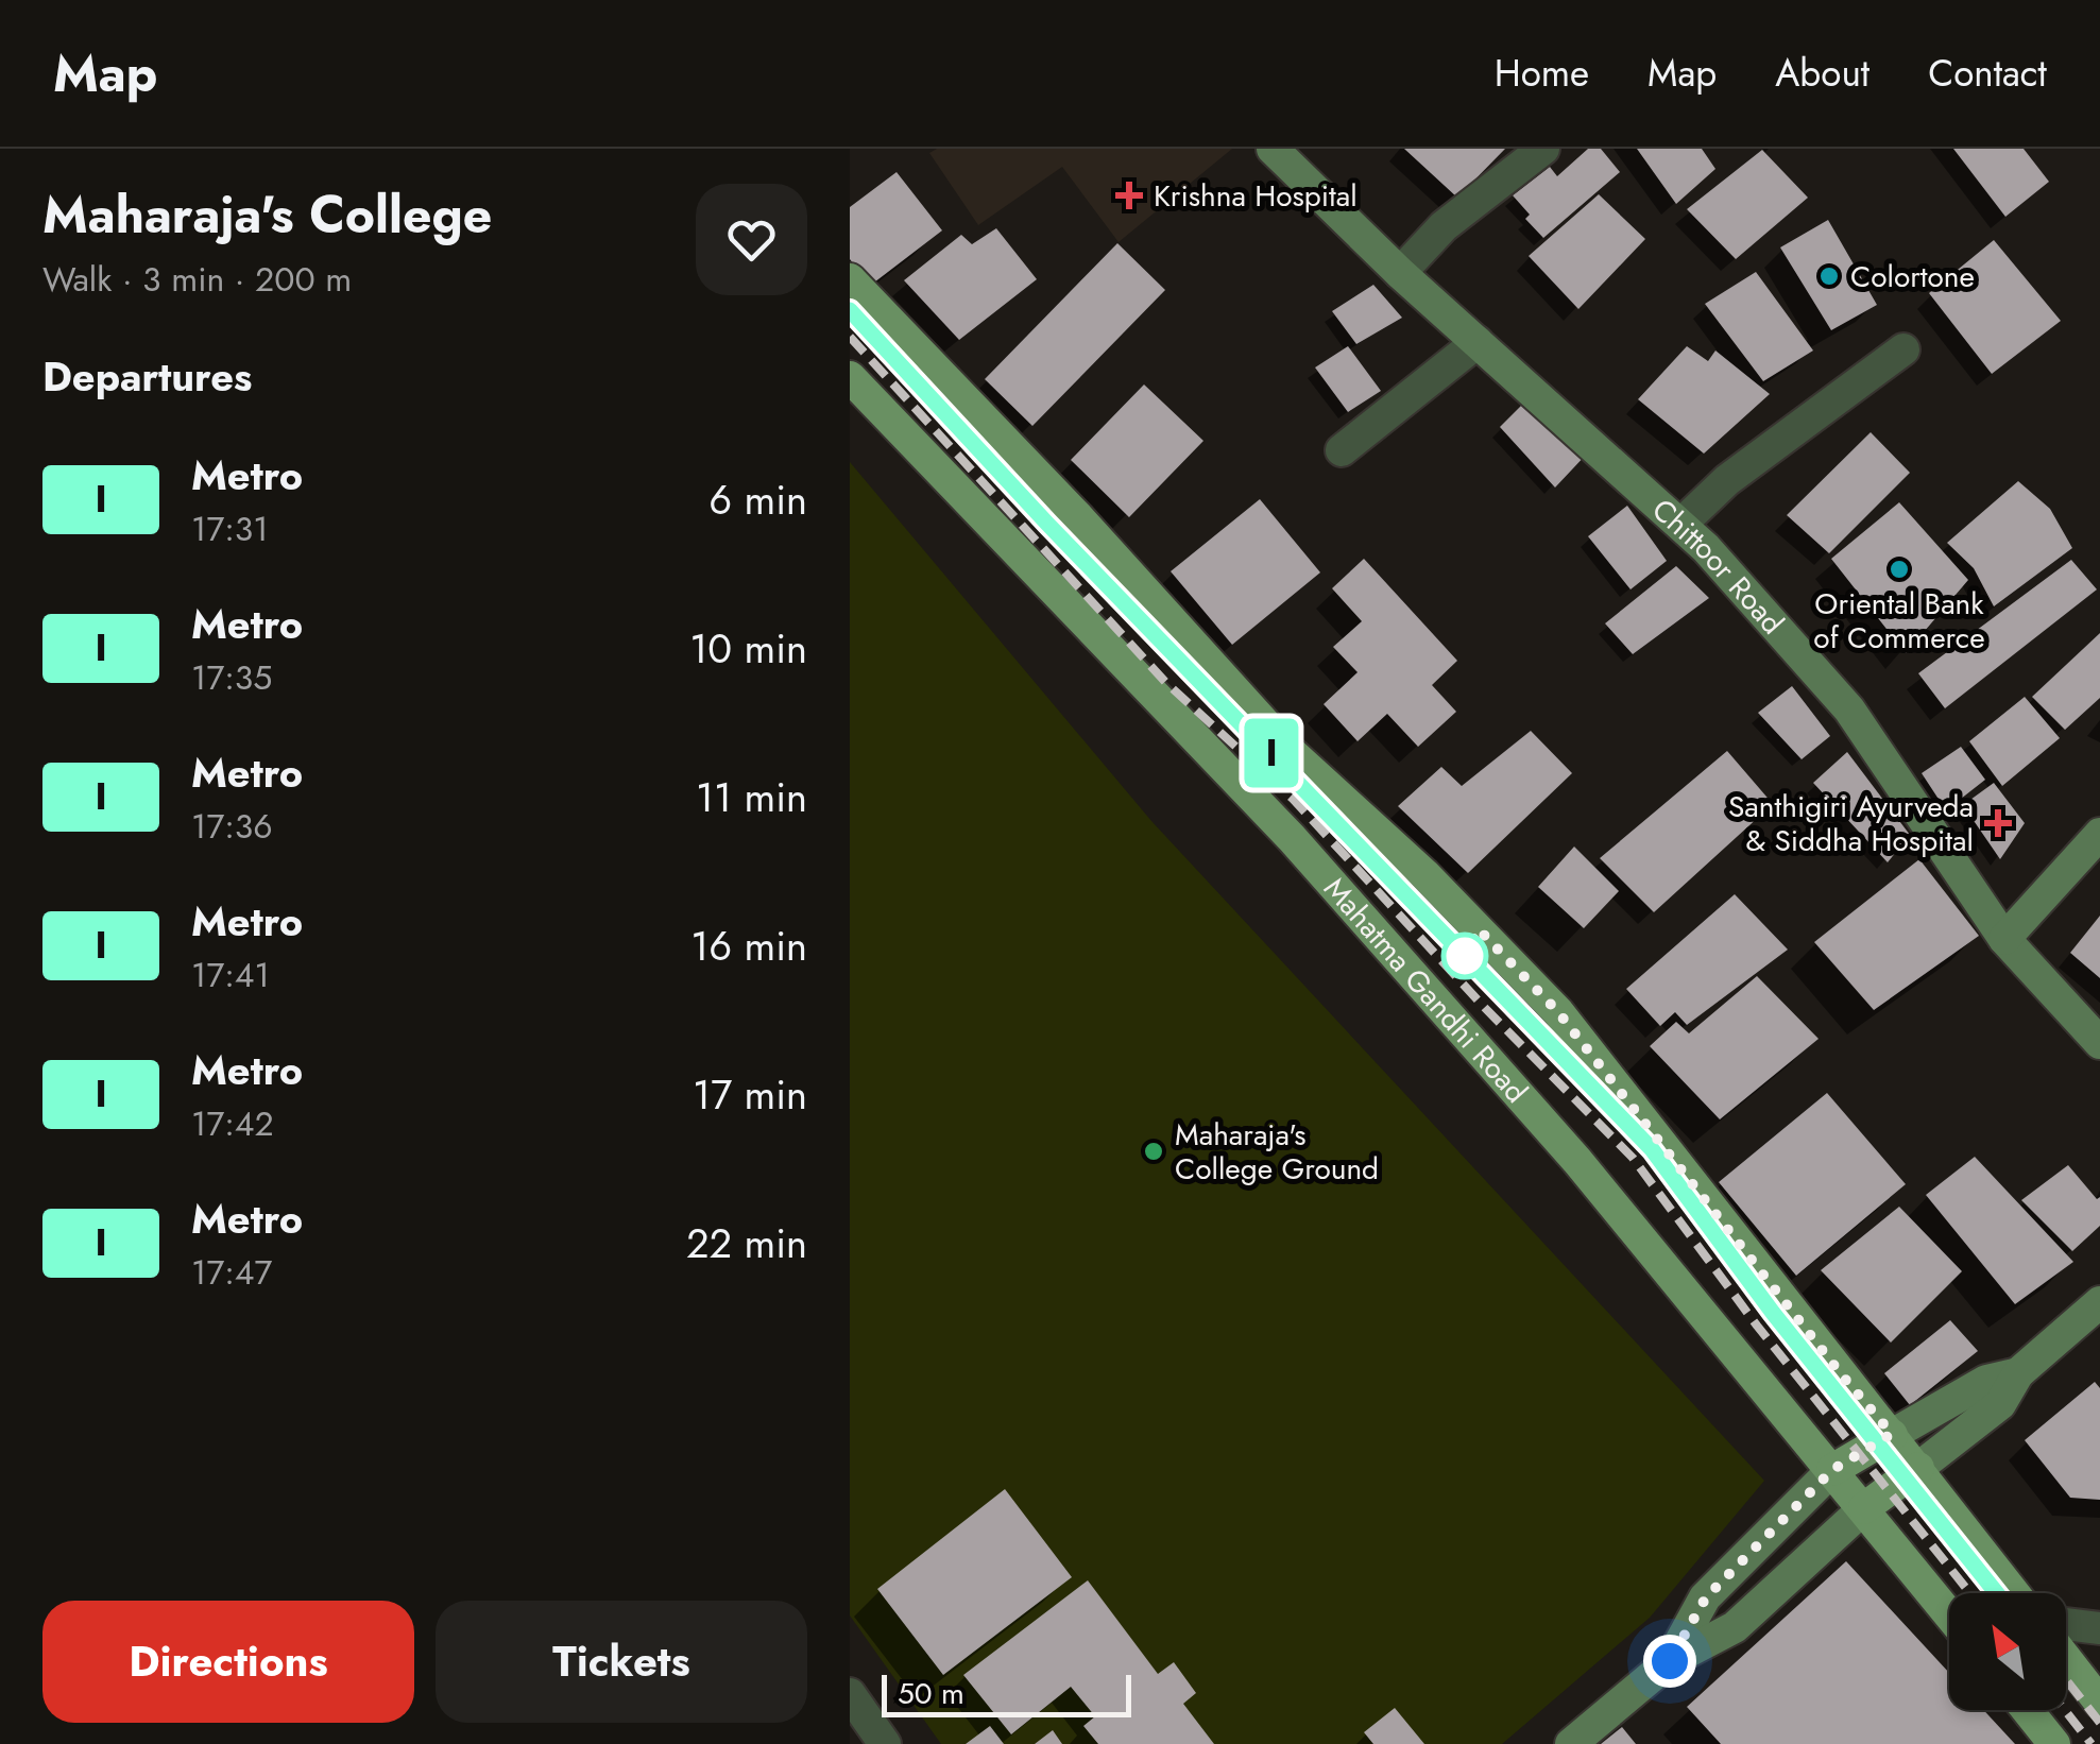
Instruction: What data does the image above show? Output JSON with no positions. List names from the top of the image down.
{
  "streets": {
    "main road": ["Chittoor Road", "Mahatma Gandhi Road"]
  },
  "places": {
    "health": ["Krishna Hospital", "Santhigiri Ayurveda & Siddha Hospital"],
    "other": ["Colortone", "Oriental Bank of Commerce", "Maharaja's College Ground"]
  },
  "lines": ["metro line I"],
  "scale_bar": "50 m",
  "north": "top left",
  "page": {
    "header": "Map",
    "nav": [
      "Home",
      "Map",
      "About",
      "Contact"
    ],
    "heading": [
      ["Maharaja's College", "Walk · 3 min · 200 m"],
      "Departures"
    ],
    "on_map": "I",
    "list": [
      {
        "mark": "I",
        "name": "Metro",
        "note": "17:31",
        "value": "6 min"
      },
      {
        "mark": "I",
        "name": "Metro",
        "note": "17:35",
        "value": "10 min"
      },
      {
        "mark": "I",
        "name": "Metro",
        "note": "17:36",
        "value": "11 min"
      },
      {
        "mark": "I",
        "name": "Metro",
        "note": "17:41",
        "value": "16 min"
      },
      {
        "mark": "I",
        "name": "Metro",
        "note": "17:42",
        "value": "17 min"
      },
      {
        "mark": "I",
        "name": "Metro",
        "note": "17:47",
        "value": "22 min"
      }
    ],
    "buttons": ["Directions", "Tickets"],
    "scale": "50 m"
  }
}
